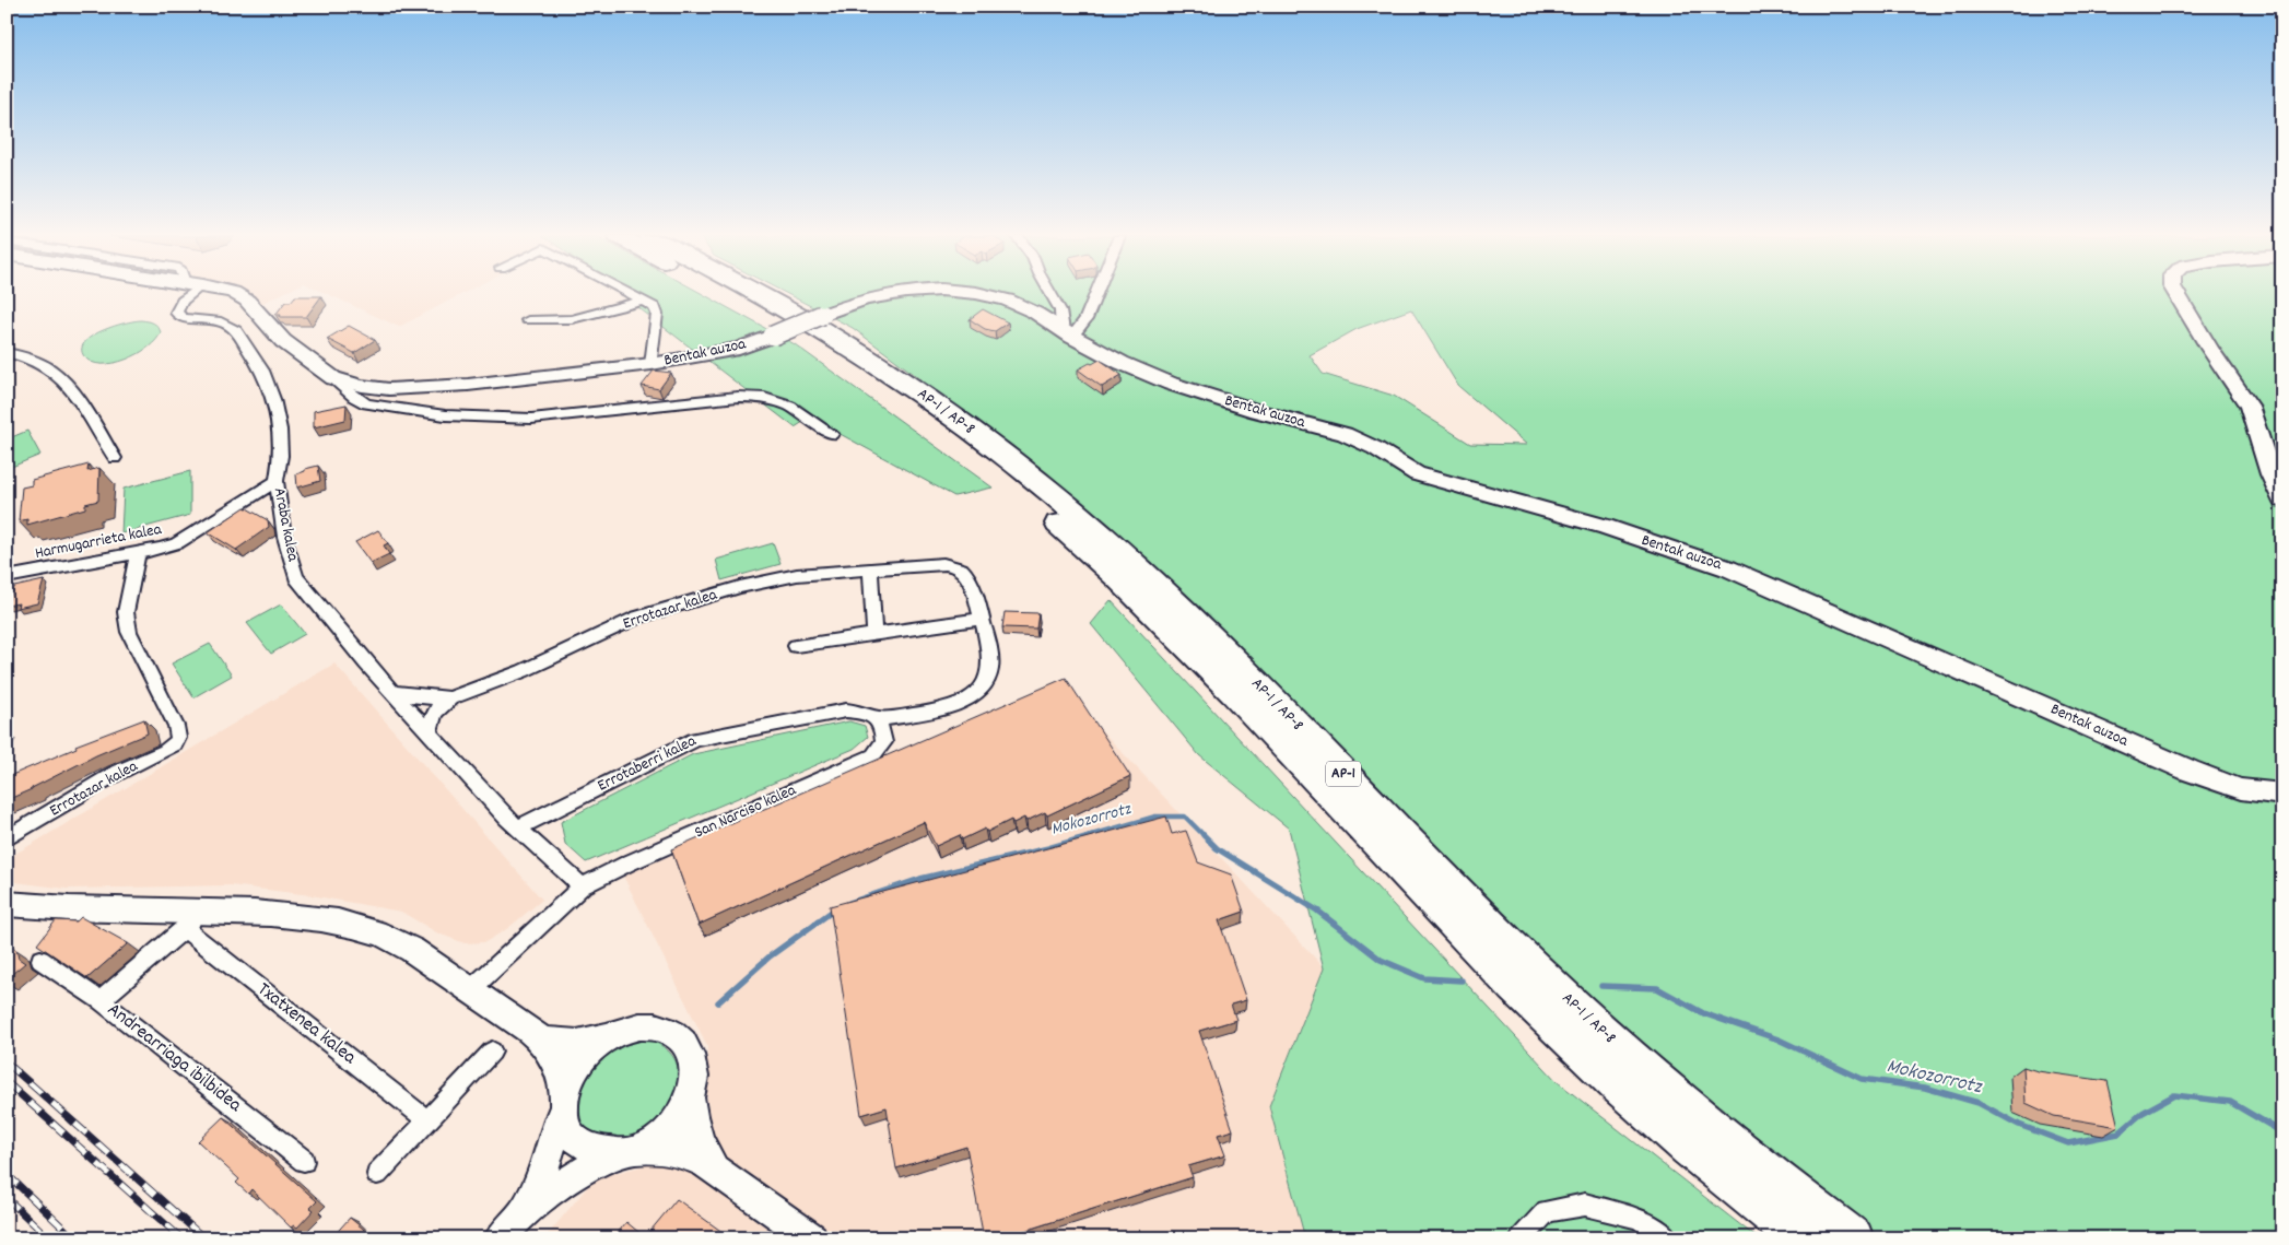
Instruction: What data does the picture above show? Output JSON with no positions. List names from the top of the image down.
{
  "streets": {
    "highway": ["AP-1 / AP-8", "AP-1"],
    "street": [
      "Bentak auzoa",
      "Araba kalea",
      "Harmugarrieta kalea",
      "Errotazar kalea",
      "Errotaberri kalea",
      "San Narciso kalea",
      "Txatxenea kalea",
      "Andrearriaga ibilbidea"
    ]
  },
  "crossings": [
    ["Araba kalea", "Harmugarrieta kalea"],
    ["Araba kalea", "Errotazar kalea"],
    ["Araba kalea", "Errotaberri kalea"],
    ["Araba kalea", "San Narciso kalea"],
    ["Harmugarrieta kalea", "Errotazar kalea"],
    ["Errotazar kalea", "Errotaberri kalea"],
    ["Errotazar kalea", "San Narciso kalea"],
    ["Errotaberri kalea", "San Narciso kalea"],
    ["Txatxenea kalea", "Andrearriaga ibilbidea"]
  ],
  "water": ["Mokozorrotz"]
}
